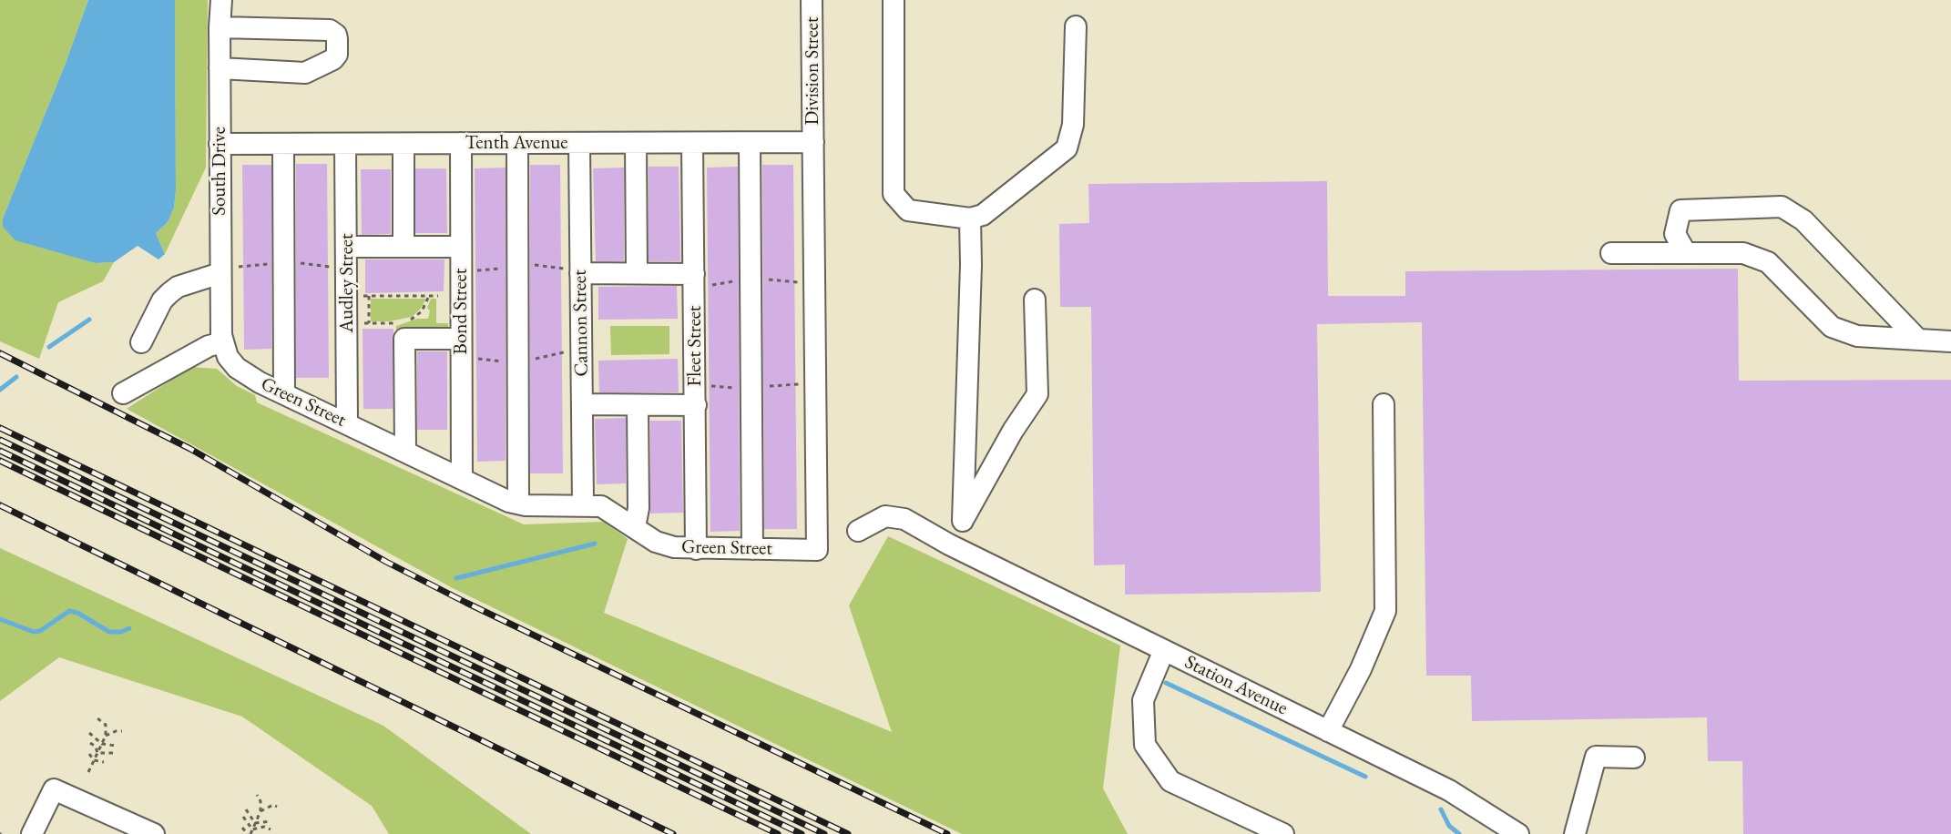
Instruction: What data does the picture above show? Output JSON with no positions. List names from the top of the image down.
{
  "streets": {
    "street": [
      "Division Street",
      "Tenth Avenue",
      "South Drive",
      "Audley Street",
      "Bond Street",
      "Cannon Street",
      "Fleet Street",
      "Green Street",
      "Station Avenue"
    ]
  },
  "crossings": [
    ["Division Street", "Tenth Avenue"],
    ["Division Street", "Green Street"],
    ["Tenth Avenue", "South Drive"],
    ["Tenth Avenue", "Audley Street"],
    ["Tenth Avenue", "Bond Street"],
    ["Tenth Avenue", "Cannon Street"],
    ["Tenth Avenue", "Fleet Street"],
    ["Tenth Avenue", "Green Street"],
    ["South Drive", "Green Street"],
    ["Audley Street", "Green Street"],
    ["Bond Street", "Green Street"],
    ["Cannon Street", "Green Street"],
    ["Fleet Street", "Green Street"]
  ]
}
